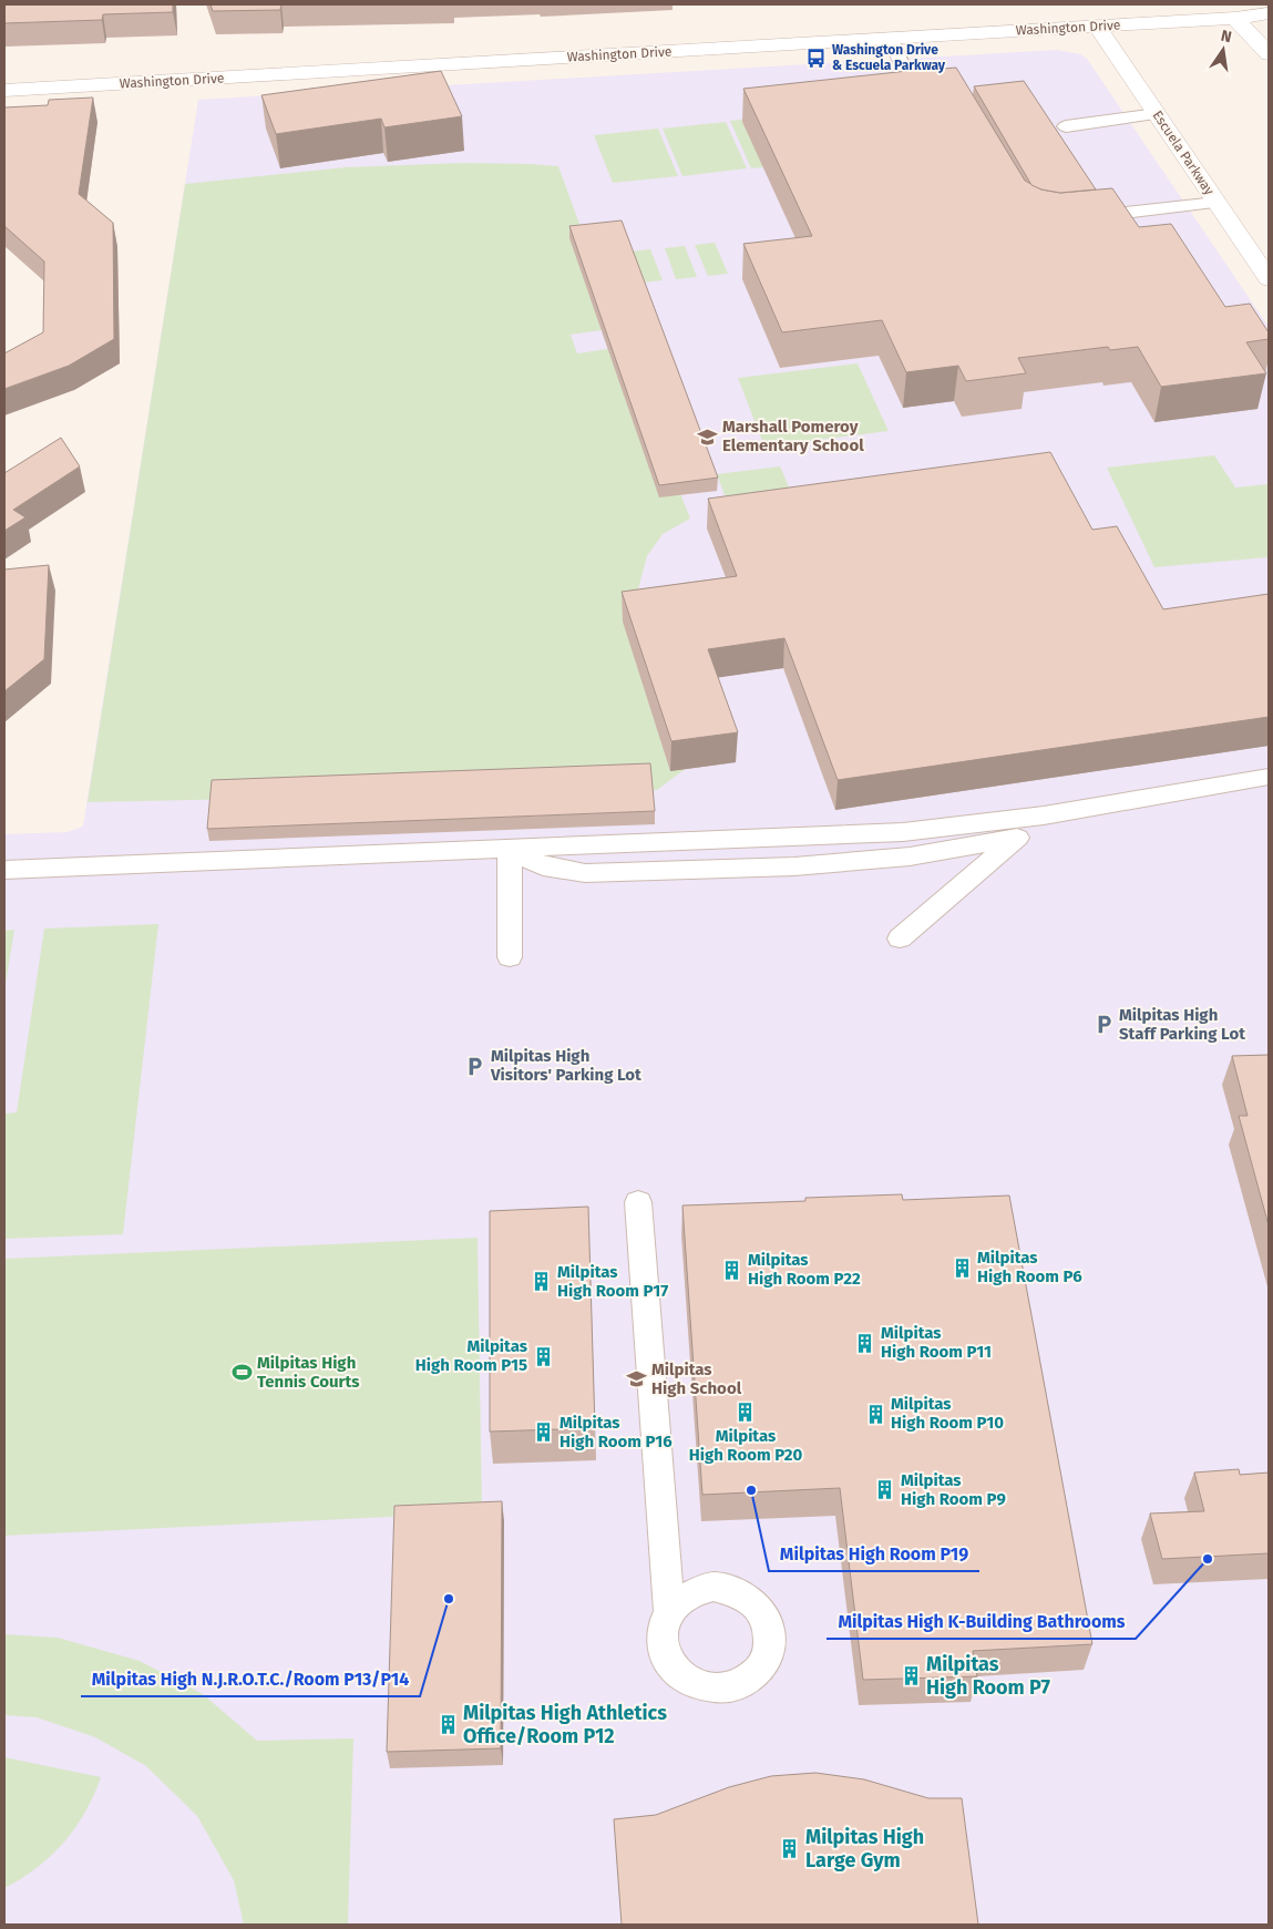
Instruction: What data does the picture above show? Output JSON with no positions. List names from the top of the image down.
{
  "streets": {
    "street": ["Washington Drive", "Escuela Parkway"]
  },
  "crossings": [
    ["Washington Drive", "Escuela Parkway"]
  ],
  "places": {
    "bus stop": ["Washington Drive & Escuela Parkway"],
    "school or university": ["Marshall Pomeroy Elementary School", "Milpitas High School"],
    "parking": ["Milpitas High Staff Parking Lot", "Milpitas High Visitors' Parking Lot"],
    "building": [
      "Milpitas High Room P6",
      "Milpitas High Room P22",
      "Milpitas High Room P17",
      "Milpitas High Room P11",
      "Milpitas High Room P15",
      "Milpitas High Room P20",
      "Milpitas High Room P10",
      "Milpitas High Room P16",
      "Milpitas High Room P9",
      "Milpitas High Room P7",
      "Milpitas High Athletics Office/Room P12",
      "Milpitas High Large Gym"
    ],
    "sports": ["Milpitas High Tennis Courts"],
    "other": ["Milpitas High Room P19", "Milpitas High K-Building Bathrooms", "Milpitas High N.J.R.O.T.C./Room P13/P14"]
  },
  "north": "top"
}
